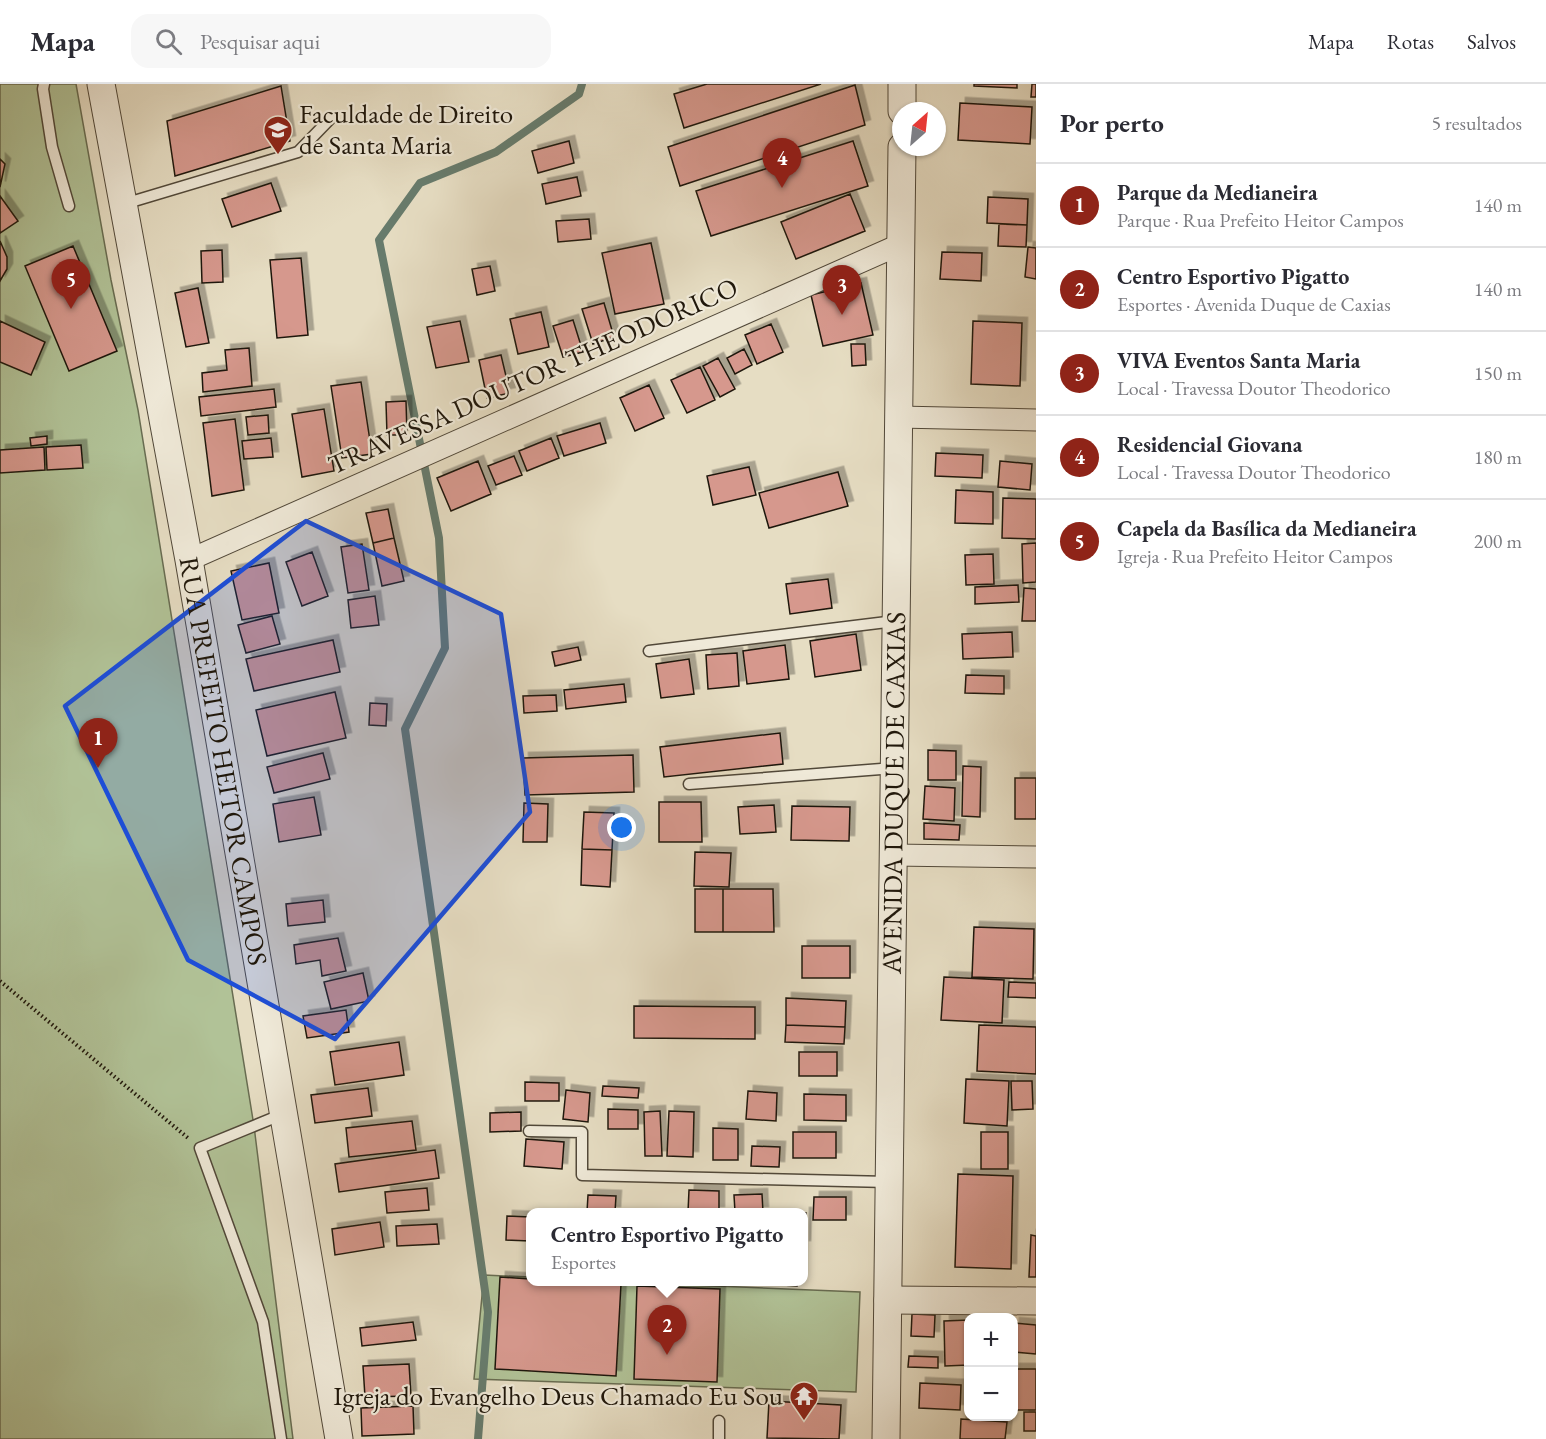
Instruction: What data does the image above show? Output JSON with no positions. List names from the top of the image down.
{
  "streets": {
    "street": ["TRAVESSA DOUTOR THEODORICO", "RUA PREFEITO HEITOR CAMPOS", "AVENIDA DUQUE DE CAXIAS"]
  },
  "crossings": [
    ["TRAVESSA DOUTOR THEODORICO", "RUA PREFEITO HEITOR CAMPOS"],
    ["TRAVESSA DOUTOR THEODORICO", "AVENIDA DUQUE DE CAXIAS"]
  ],
  "places": {
    "school or university": ["Faculdade de Direito de Santa Maria"],
    "temple": ["Igreja do Evangelho Deus Chamado Eu Sou"]
  },
  "north": "top right",
  "page": {
    "header": "Mapa",
    "search": "Pesquisar aqui",
    "nav": ["Mapa", "Rotas", "Salvos"],
    "heading": ["Por perto", "5 resultados"],
    "pins": [
      "4",
      "5",
      "3",
      "1",
      "2"
    ],
    "list": [
      {
        "mark": "1",
        "name": "Parque da Medianeira",
        "note": "Parque · Rua Prefeito Heitor Campos",
        "value": "140 m"
      },
      {
        "mark": "2",
        "name": "Centro Esportivo Pigatto",
        "note": "Esportes · Avenida Duque de Caxias",
        "value": "140 m"
      },
      {
        "mark": "3",
        "name": "VIVA Eventos Santa Maria",
        "note": "Local · Travessa Doutor Theodorico",
        "value": "150 m"
      },
      {
        "mark": "4",
        "name": "Residencial Giovana",
        "note": "Local · Travessa Doutor Theodorico",
        "value": "180 m"
      },
      {
        "mark": "5",
        "name": "Capela da Basílica da Medianeira",
        "note": "Igreja · Rua Prefeito Heitor Campos",
        "value": "200 m"
      }
    ],
    "popup": ["Centro Esportivo Pigatto", "Esportes"],
    "map_buttons": ["+", "−"]
  }
}
